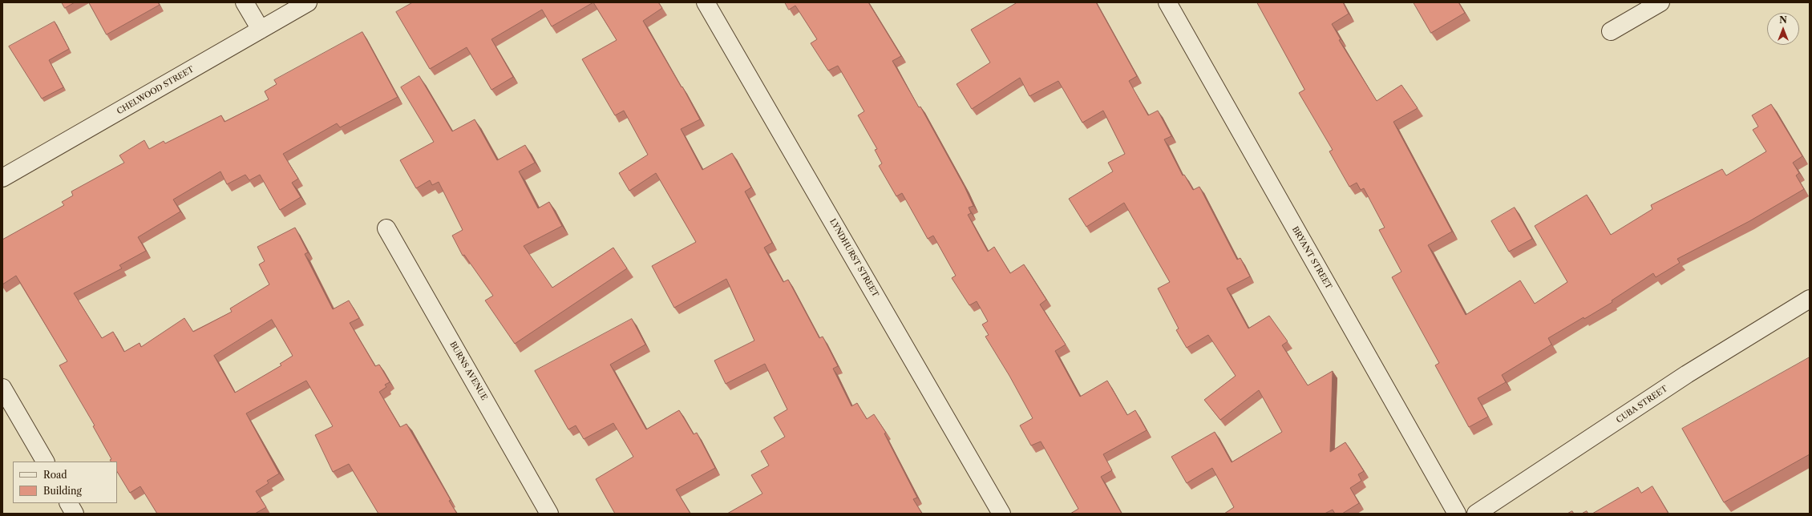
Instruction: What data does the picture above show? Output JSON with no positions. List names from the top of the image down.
{
  "streets": {
    "street": [
      "CHELWOOD STREET",
      "LYNDHURST STREET",
      "BRYANT STREET",
      "BURNS AVENUE",
      "CUBA STREET"
    ]
  },
  "legend": ["Road", "Building"],
  "north": "top"
}
